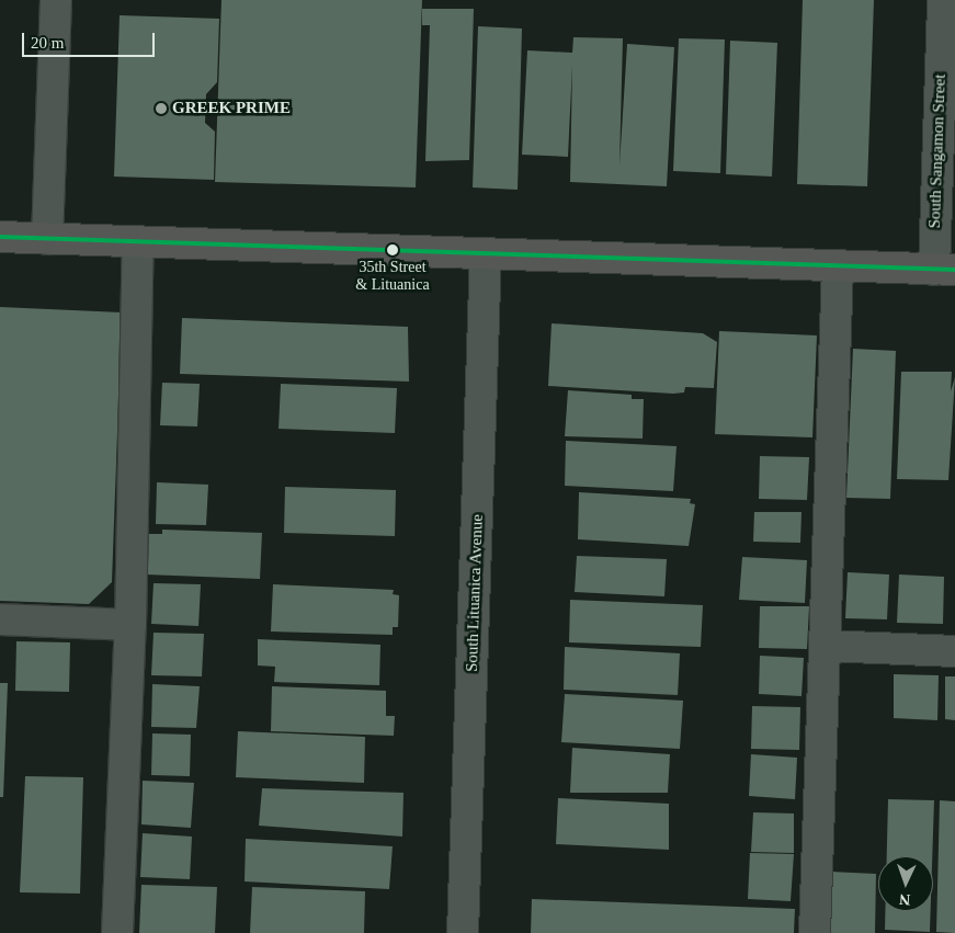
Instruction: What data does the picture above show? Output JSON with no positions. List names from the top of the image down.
{
  "streets": {
    "street": ["South Sangamon Street", "South Lituanica Avenue"]
  },
  "places": ["GREEK PRIME", "35th Street & Lituanica"],
  "scale_bar": "20 m",
  "north": "bottom"
}
